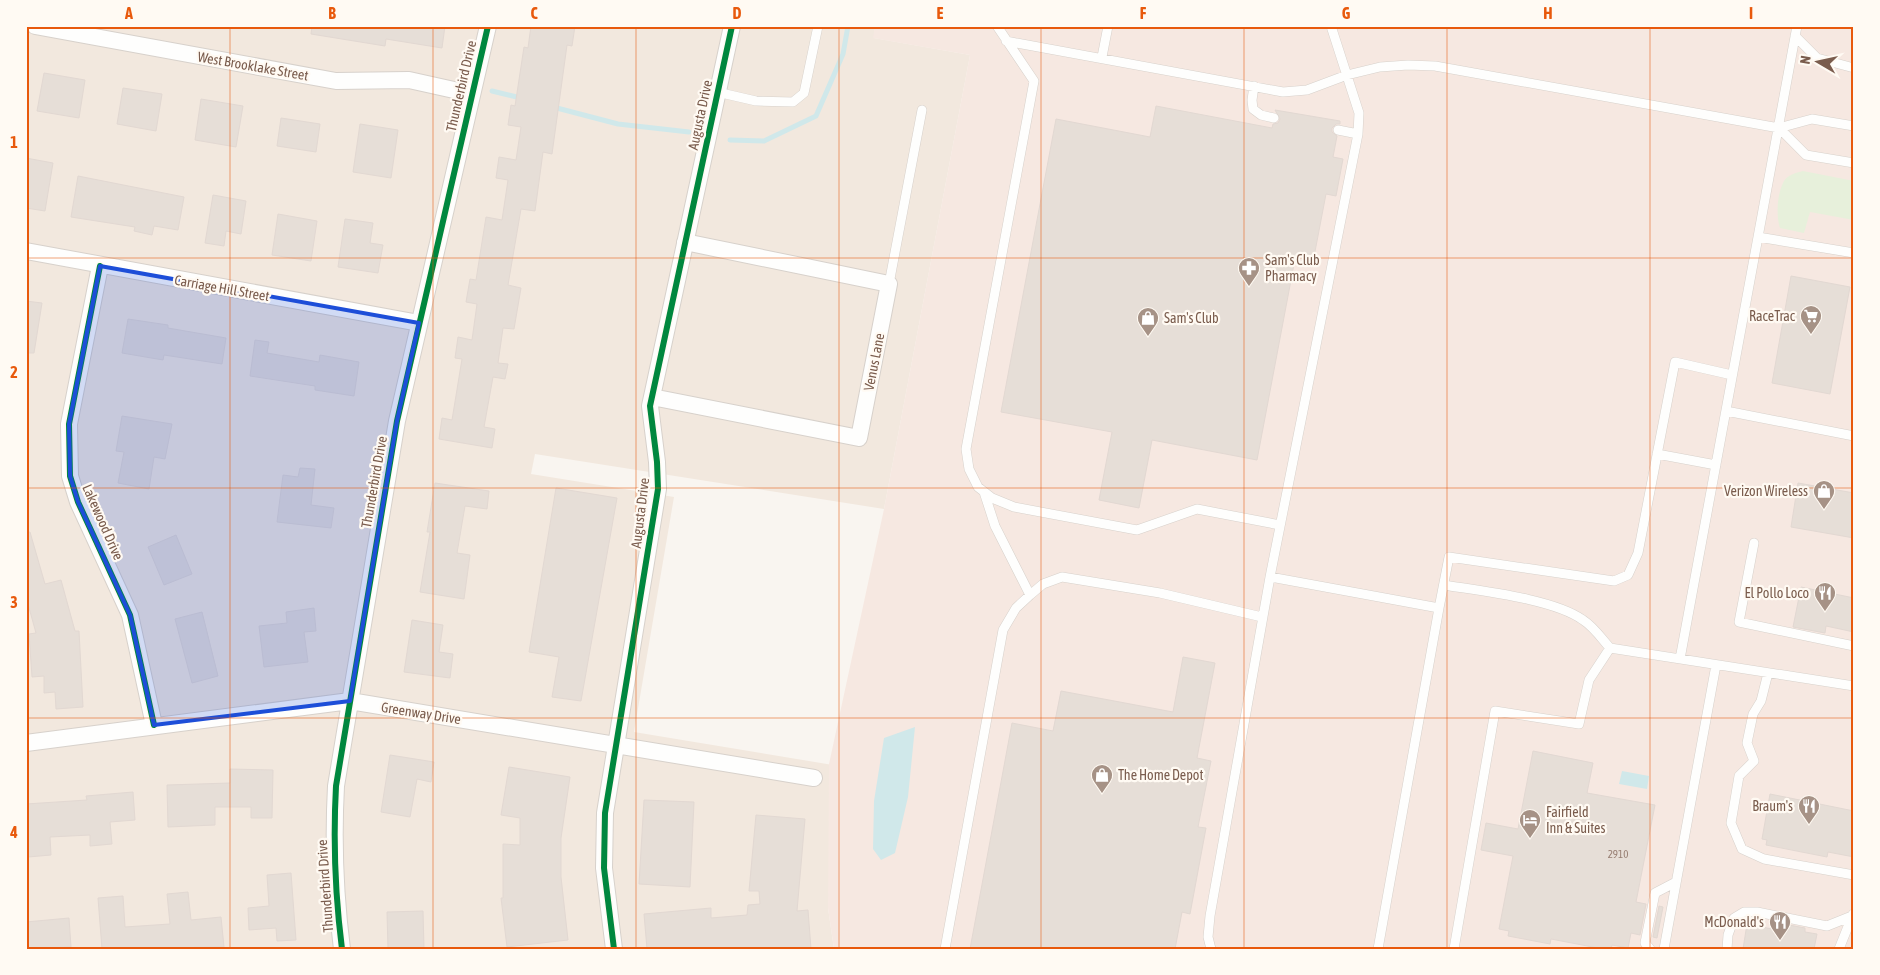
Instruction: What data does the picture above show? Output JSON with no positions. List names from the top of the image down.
{
  "streets": {
    "street": [
      "West Brooklake Street",
      "Thunderbird Drive",
      "Augusta Drive",
      "Carriage Hill Street",
      "Venus Lane",
      "Lakewood Drive",
      "Greenway Drive"
    ]
  },
  "crossings": [
    ["West Brooklake Street", "Thunderbird Drive"],
    ["Thunderbird Drive", "Carriage Hill Street"],
    ["Thunderbird Drive", "Greenway Drive"],
    ["Augusta Drive", "Venus Lane"],
    ["Augusta Drive", "Greenway Drive"],
    ["Carriage Hill Street", "Lakewood Drive"],
    ["Lakewood Drive", "Greenway Drive"]
  ],
  "places": {
    "pharmacy": ["Sam's Club Pharmacy"],
    "supermarket": ["RaceTrac"],
    "shop": ["Sam's Club", "Verizon Wireless", "The Home Depot"],
    "restaurant": ["El Pollo Loco", "Braum's", "McDonald's"],
    "hotel": ["Fairfield Inn & Suites"]
  },
  "house_numbers": ["2910"],
  "north": "left",
  "grid": {
    "columns": [
      "A",
      "B",
      "C",
      "D",
      "E",
      "F",
      "G",
      "H",
      "I"
    ],
    "rows": [
      "1",
      "2",
      "3",
      "4"
    ]
  }
}
